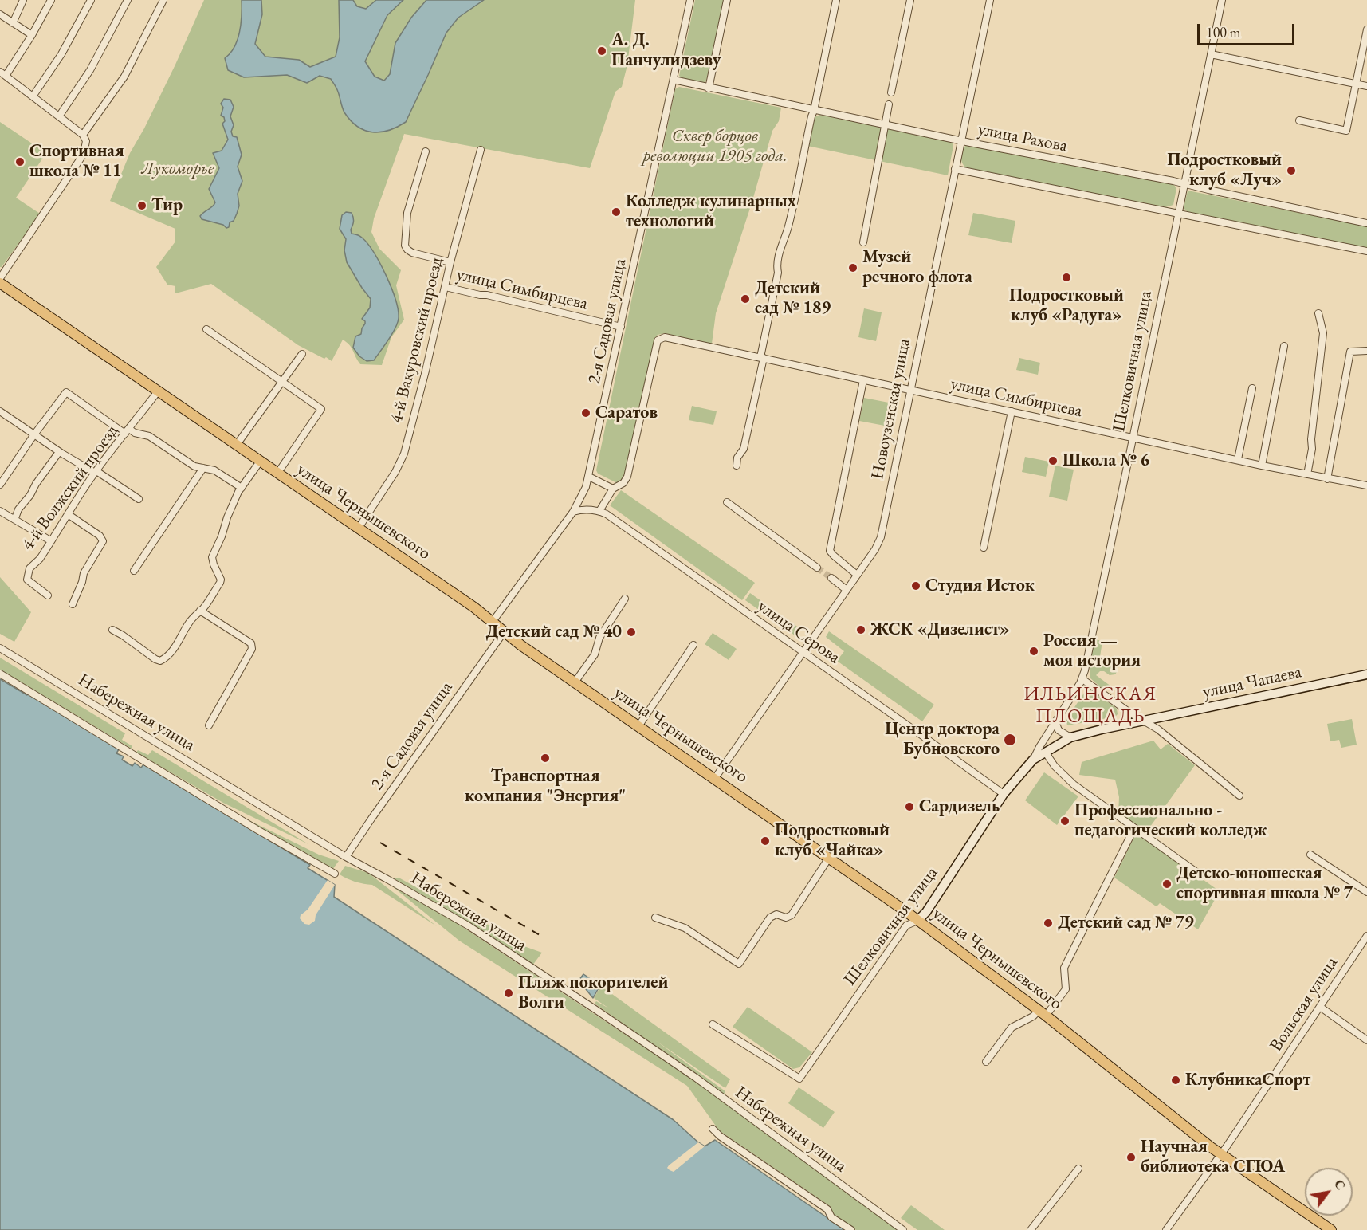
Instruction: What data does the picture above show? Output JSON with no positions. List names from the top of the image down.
{
  "streets": {
    "main road": ["улица Чернышевского"],
    "street": [
      "улица Рахова",
      "улица Симбирцева",
      "2-я Садовая улица",
      "4-й Вакуровский проезд",
      "Шелковичная улица",
      "Новоузенская улица",
      "4-й Волжский проезд",
      "улица Серова",
      "улица Чапаева",
      "Набережная улица",
      "Вольская улица"
    ]
  },
  "crossings": [
    ["улица Рахова", "2-я Садовая улица"],
    ["улица Рахова", "Шелковичная улица"],
    ["улица Рахова", "Новоузенская улица"],
    ["улица Симбирцева", "2-я Садовая улица"],
    ["улица Симбирцева", "4-й Вакуровский проезд"],
    ["улица Симбирцева", "Шелковичная улица"],
    ["улица Симбирцева", "Новоузенская улица"],
    ["2-я Садовая улица", "улица Чернышевского"],
    ["2-я Садовая улица", "Набережная улица"],
    ["4-й Вакуровский проезд", "улица Чернышевского"],
    ["Шелковичная улица", "улица Чернышевского"],
    ["Шелковичная улица", "улица Серова"],
    ["Новоузенская улица", "улица Чернышевского"],
    ["Новоузенская улица", "улица Серова"],
    ["4-й Волжский проезд", "улица Чернышевского"],
    ["улица Чернышевского", "Вольская улица"]
  ],
  "districts": ["ИЛЬИНСКАЯ ПЛОЩАДЬ"],
  "parks": ["Сквер борцов революции 1905 года.", "Лукоморье"],
  "places": [
    "А. Д. Панчулидзеву",
    "Спортивная школа № 11",
    "Подростковый клуб «Луч»",
    "Тир",
    "Колледж кулинарных технологий",
    "Музей речного флота",
    "Подростковый клуб «Радуга»",
    "Детский сад № 189",
    "Саратов",
    "Школа № 6",
    "Студия Исток",
    "ЖСК «Дизелист»",
    "Детский сад № 40",
    "Россия — моя история",
    "Центр доктора Бубновского",
    "Транспортная компания \"Энергия\"",
    "Сардизель",
    "Профессионально - педагогический колледж",
    "Подростковый клуб «Чайка»",
    "Детско-юношеская спортивная школа № 7",
    "Детский сад № 79",
    "Пляж покорителей Волги",
    "КлубникаСпорт",
    "Научная библиотека СГЮА"
  ],
  "scale_bar": "100 m",
  "north": "top right"
}
